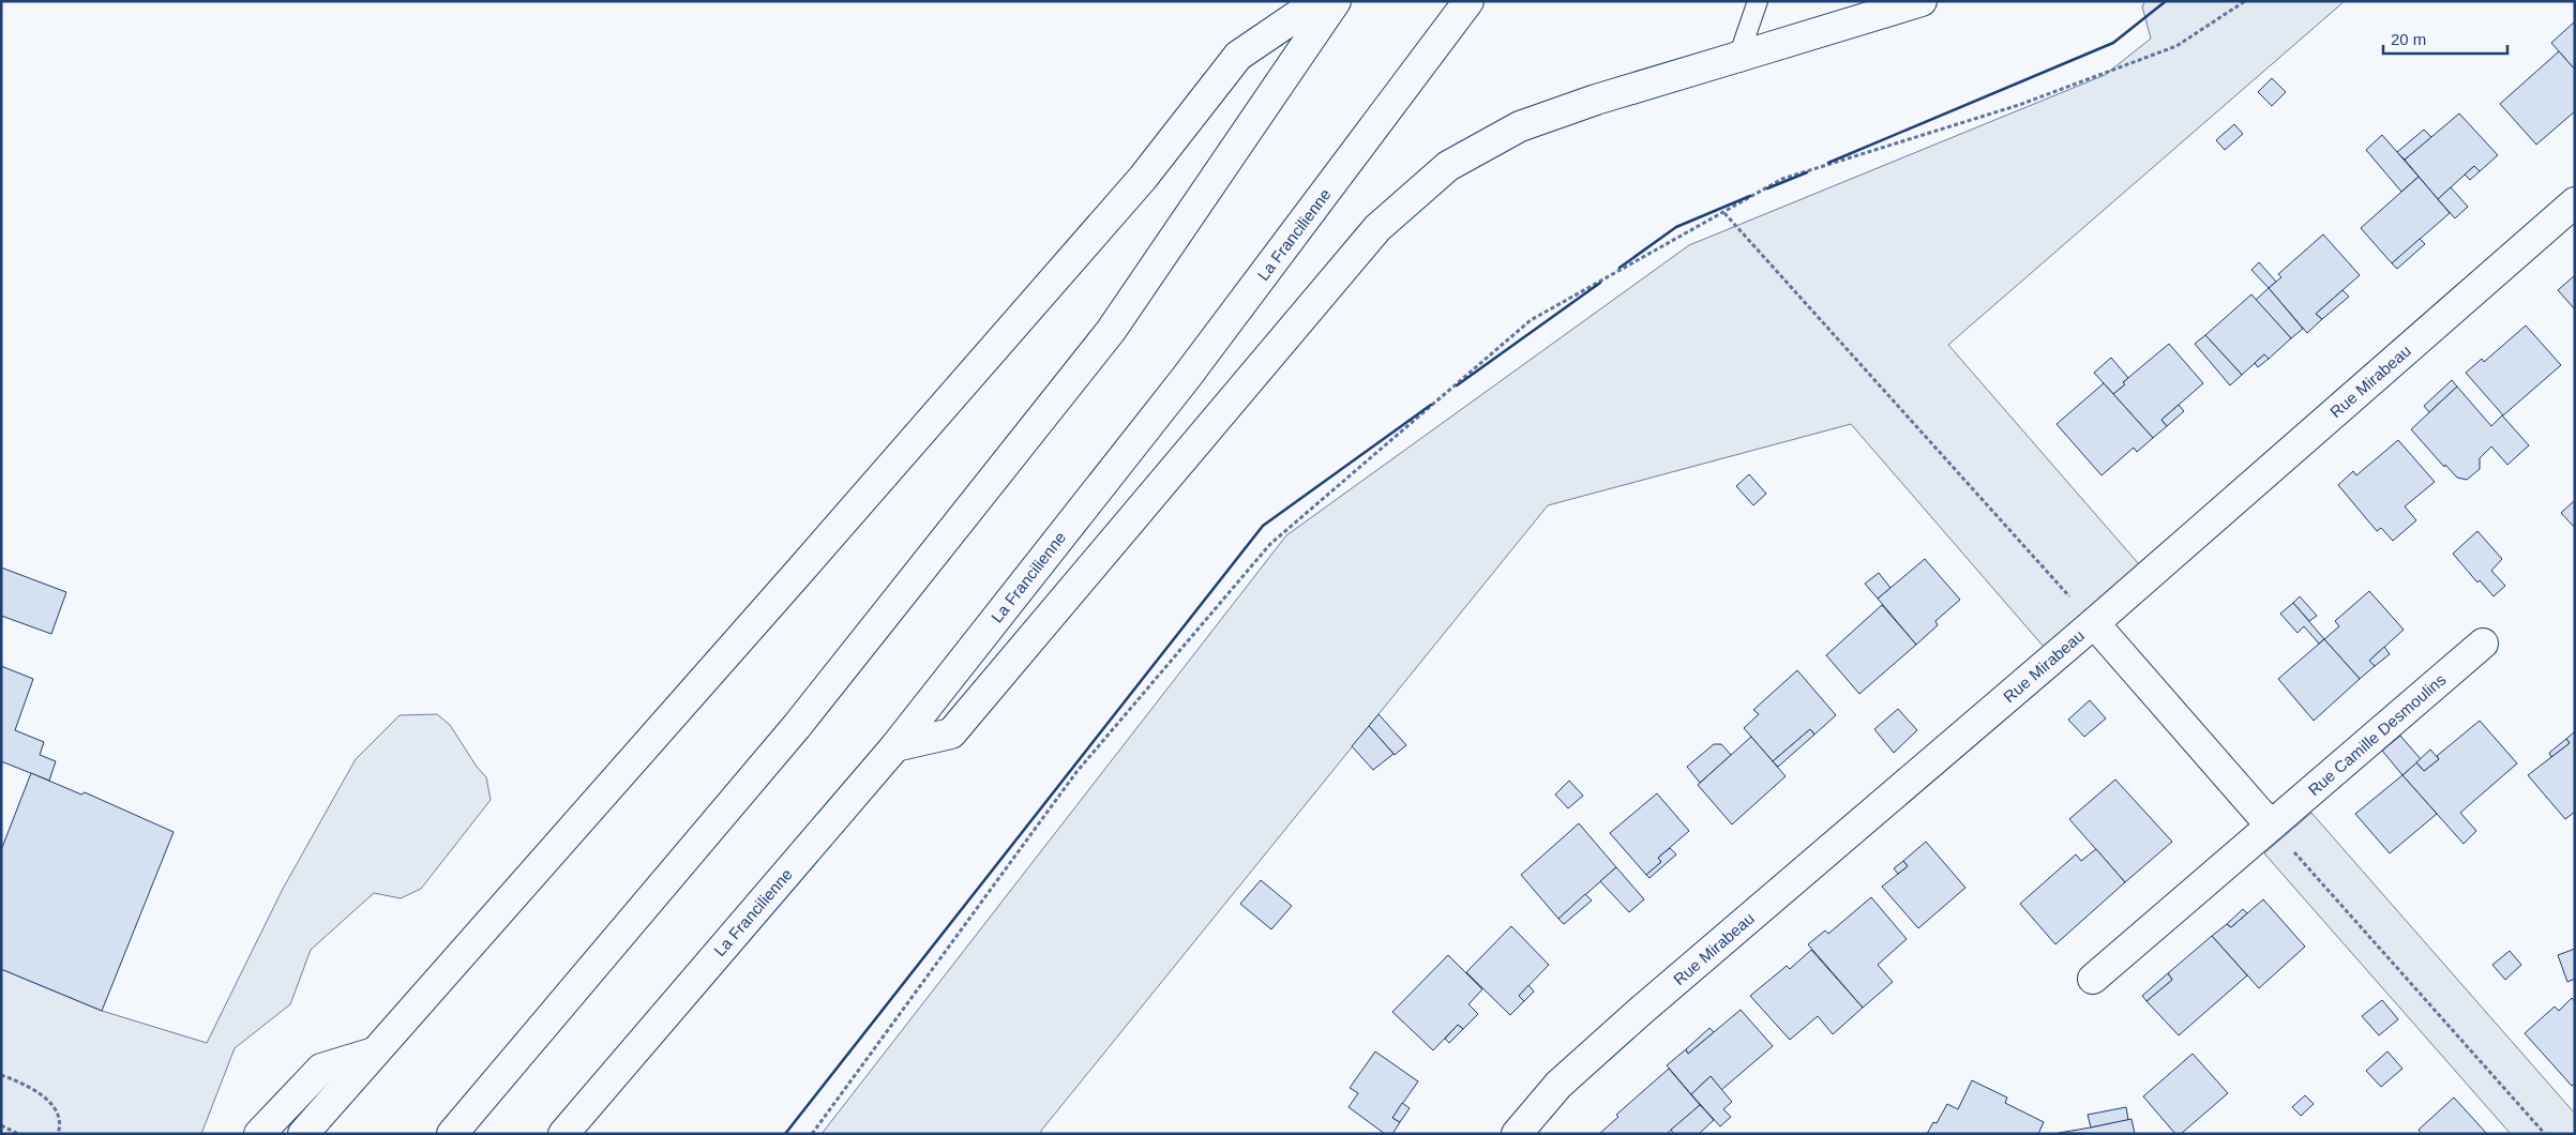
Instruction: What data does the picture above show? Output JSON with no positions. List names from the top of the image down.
{
  "streets": {
    "main road": ["La Francilienne", "Rue Mirabeau", "Rue Camille Desmoulins"]
  },
  "scale_bar": "20 m"
}
